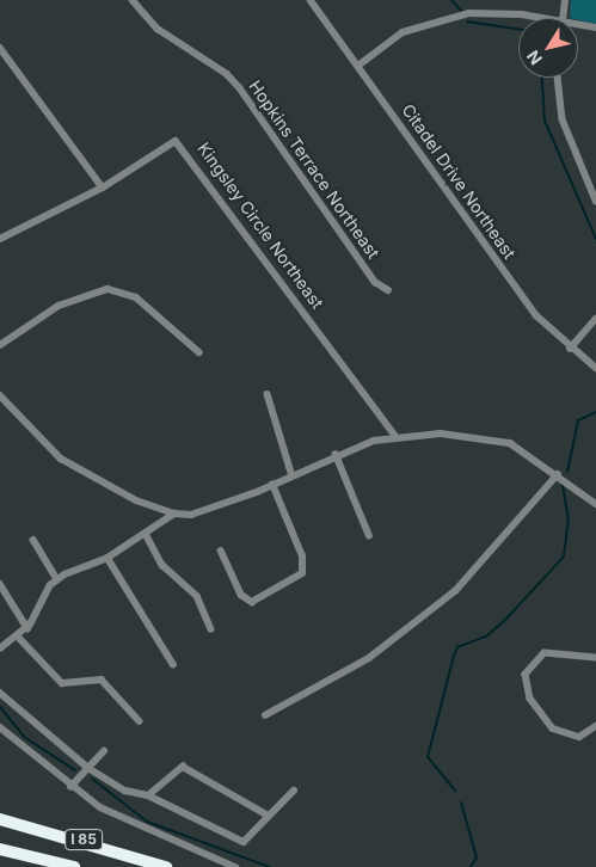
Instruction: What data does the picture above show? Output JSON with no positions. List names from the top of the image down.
{
  "streets": {
    "highway": ["I 85"],
    "street": ["Hopkins Terrace Northeast", "Citadel Drive Northeast", "Kingsley Circle Northeast"]
  },
  "north": "bottom left"
}
